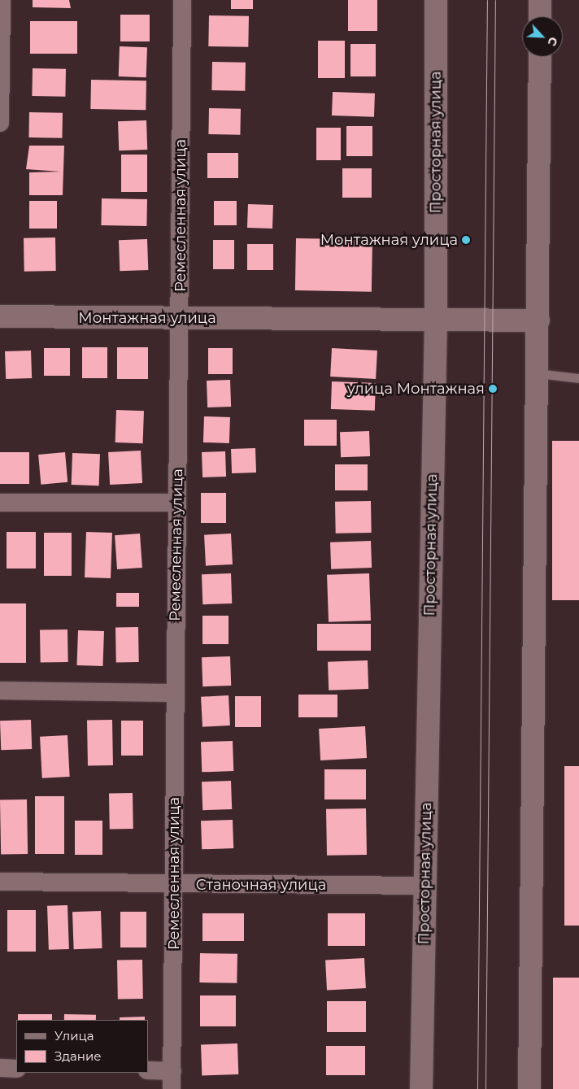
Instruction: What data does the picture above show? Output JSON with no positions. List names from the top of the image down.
{
  "streets": {
    "street": [
      "Просторная улица",
      "Ремесленная улица",
      "Монтажная улица",
      "Станочная улица"
    ]
  },
  "crossings": [
    ["Просторная улица", "Монтажная улица"],
    ["Просторная улица", "Станочная улица"],
    ["Ремесленная улица", "Монтажная улица"],
    ["Ремесленная улица", "Станочная улица"]
  ],
  "places": ["Монтажная улица", "улица Монтажная"],
  "legend": ["Улица", "Здание"],
  "north": "bottom right"
}
